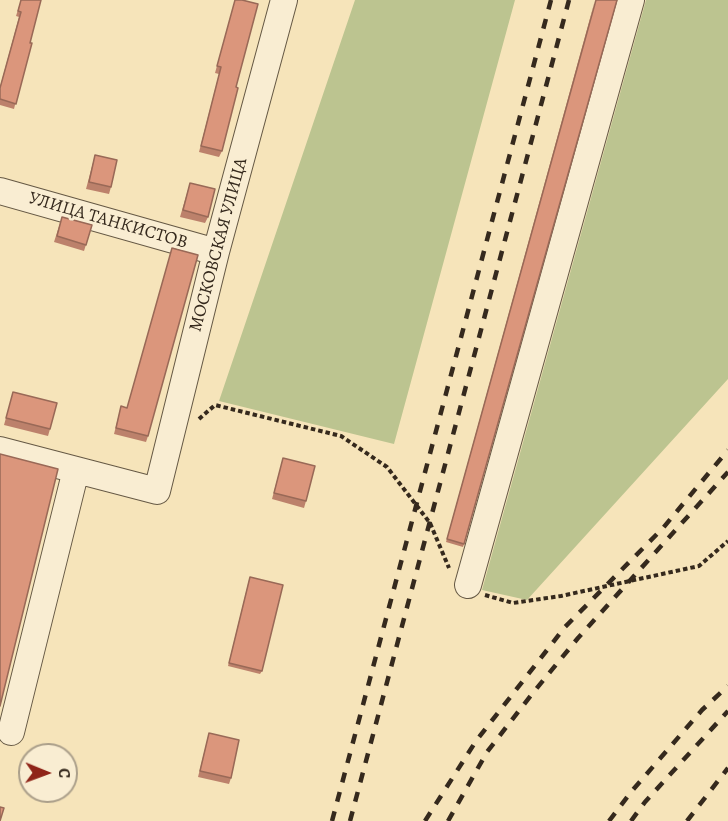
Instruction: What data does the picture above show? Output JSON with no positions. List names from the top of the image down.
{
  "streets": {
    "street": ["УЛИЦА ТАНКИСТОВ", "МОСКОВСКАЯ УЛИЦА"]
  },
  "crossings": [
    ["УЛИЦА ТАНКИСТОВ", "МОСКОВСКАЯ УЛИЦА"]
  ],
  "north": "right"
}
